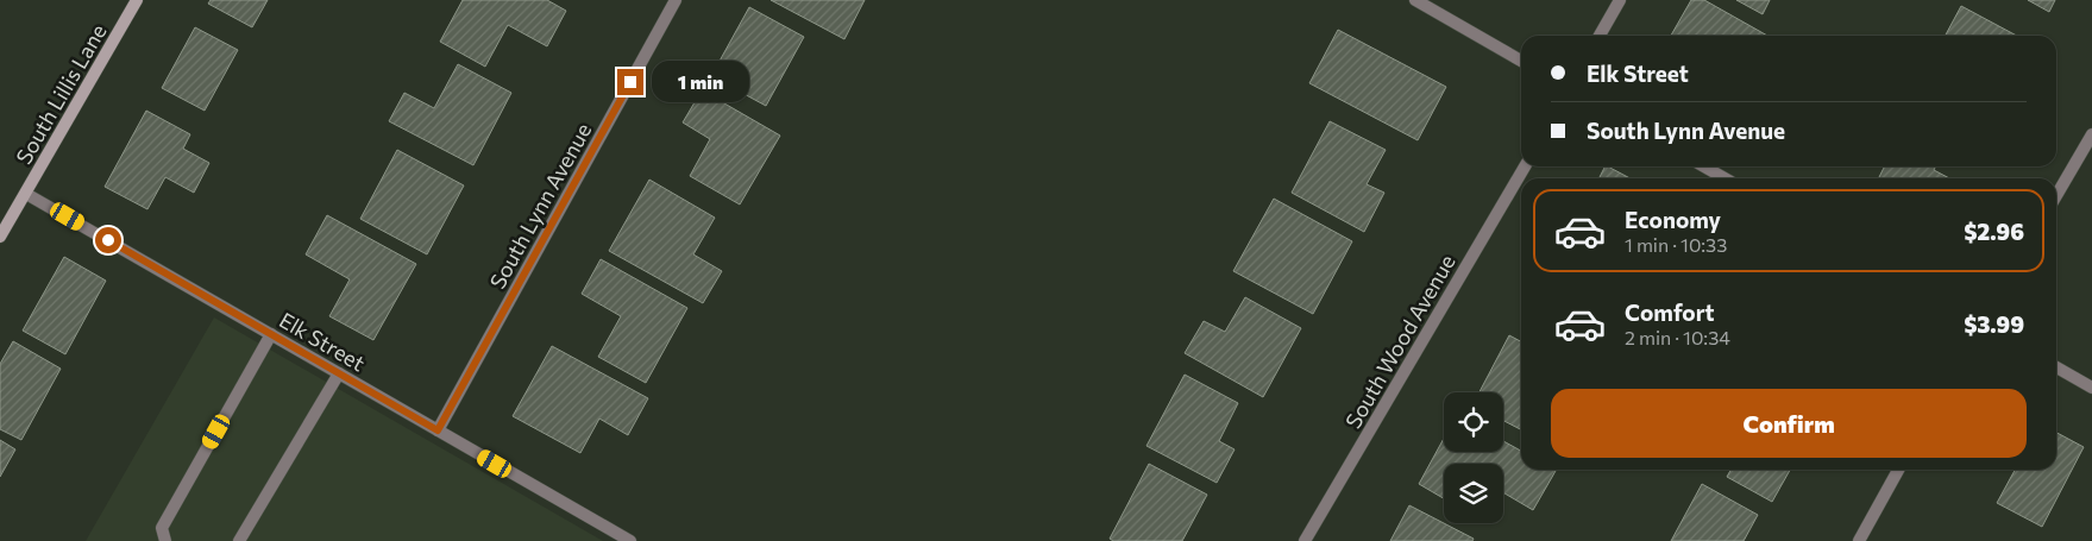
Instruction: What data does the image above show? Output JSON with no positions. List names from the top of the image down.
{
  "streets": {
    "street": [
      "South Lillis Lane",
      "South Lynn Avenue",
      "Elk Street",
      "South Wood Avenue"
    ]
  },
  "crossings": [
    ["South Lillis Lane", "Elk Street"],
    ["South Lynn Avenue", "Elk Street"]
  ],
  "page": {
    "banner": ["Elk Street", "South Lynn Avenue"],
    "bubble": "1 min",
    "list": [
      {
        "name": "Economy",
        "note": "1 min · 10:33",
        "value": "$2.96"
      },
      {
        "name": "Comfort",
        "note": "2 min · 10:34",
        "value": "$3.99"
      }
    ],
    "buttons": "Confirm"
  }
}
